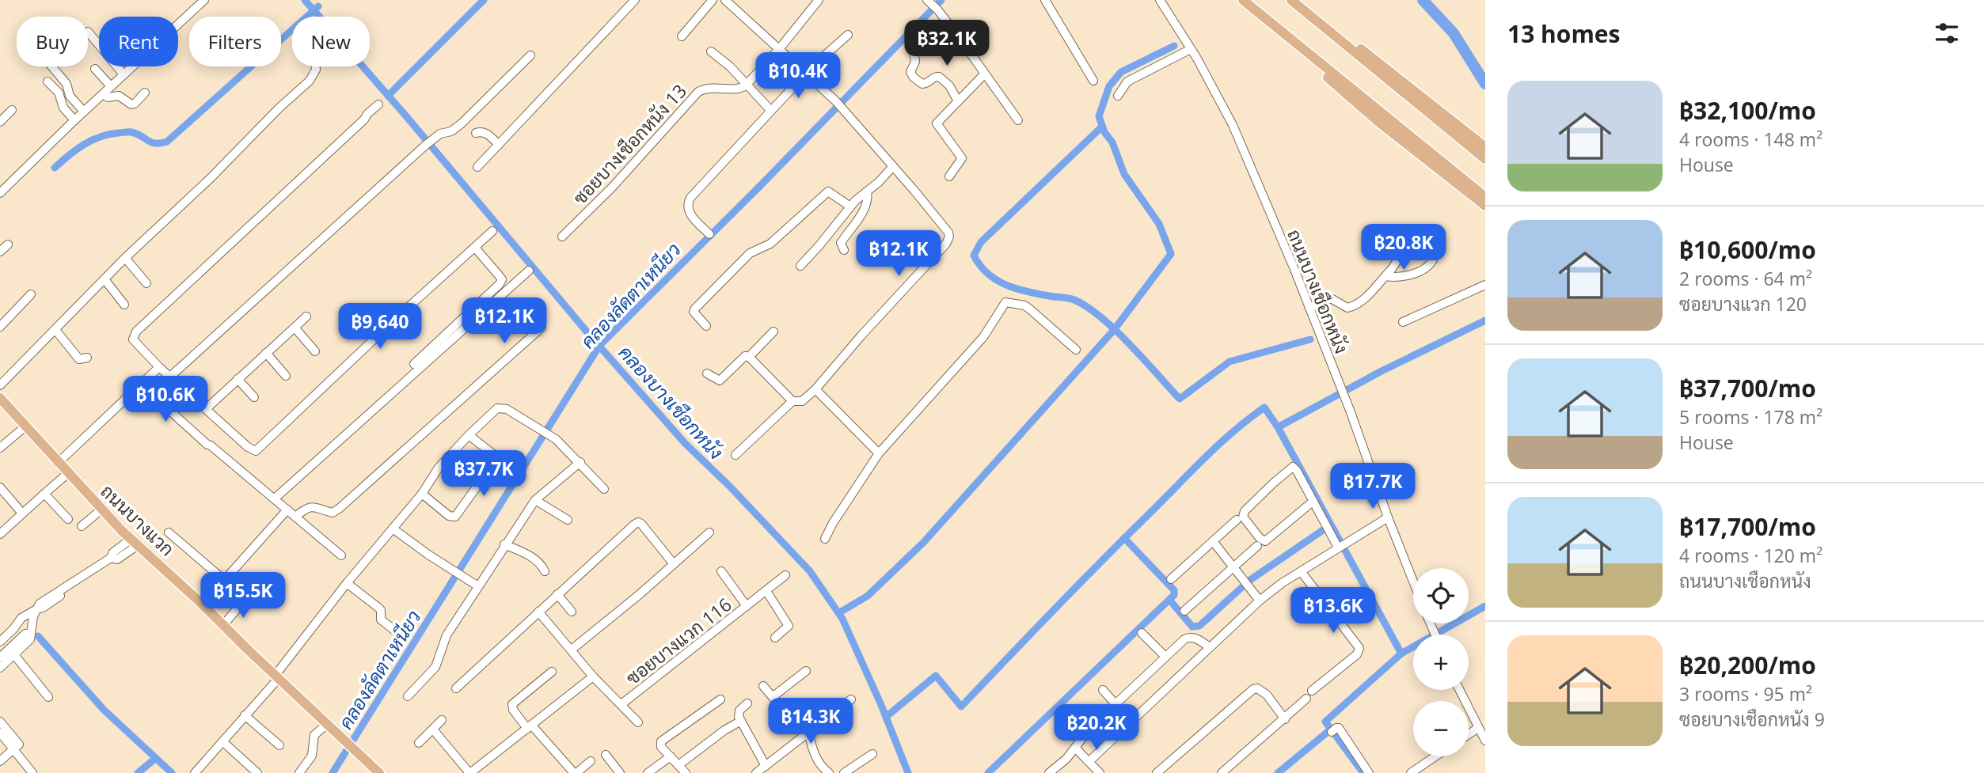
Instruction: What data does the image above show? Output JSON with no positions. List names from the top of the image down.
{
  "streets": {
    "main road": ["ถนนบางแวก"],
    "street": ["ซอยบางเชือกหนัง 13", "ถนนบางเชือกหนัง", "ซอยบางแวก 116"]
  },
  "water": ["คลองลัดตาเหนียว", "คลองบางเชือกหนัง"],
  "page": {
    "heading": "13 homes",
    "chip": [
      "Buy",
      "Rent",
      "Filters",
      "New"
    ],
    "price": [
      "฿32.1K",
      "฿10.4K",
      "฿20.8K",
      "฿12.1K",
      "฿12.1K",
      "฿9,640",
      "฿10.6K",
      "฿37.7K",
      "฿17.7K",
      "฿15.5K",
      "฿13.6K",
      "฿14.3K",
      "฿20.2K"
    ],
    "list": [
      {
        "name": "฿32,100/mo",
        "note": "4 rooms · 148 m² · House"
      },
      {
        "name": "฿10,600/mo",
        "note": "2 rooms · 64 m² · ซอยบางแวก 120"
      },
      {
        "name": "฿37,700/mo",
        "note": "5 rooms · 178 m² · House"
      },
      {
        "name": "฿17,700/mo",
        "note": "4 rooms · 120 m² · ถนนบางเชือกหนัง"
      },
      {
        "name": "฿20,200/mo",
        "note": "3 rooms · 95 m² · ซอยบางเชือกหนัง 9"
      }
    ],
    "map_buttons": ["+", "−"]
  }
}
